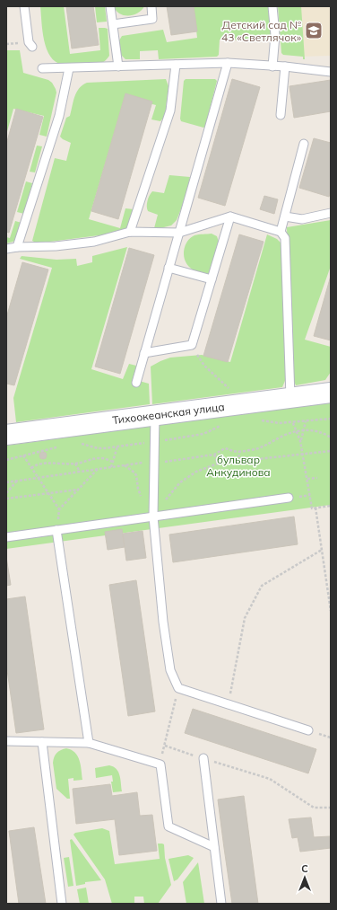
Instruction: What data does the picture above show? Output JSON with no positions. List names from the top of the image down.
{
  "streets": {
    "street": ["Тихоокеанская улица"]
  },
  "parks": ["бульвар Анкудинова"],
  "places": {
    "school or university": ["Детский сад № 43 «Светлячок»"]
  },
  "north": "top"
}
